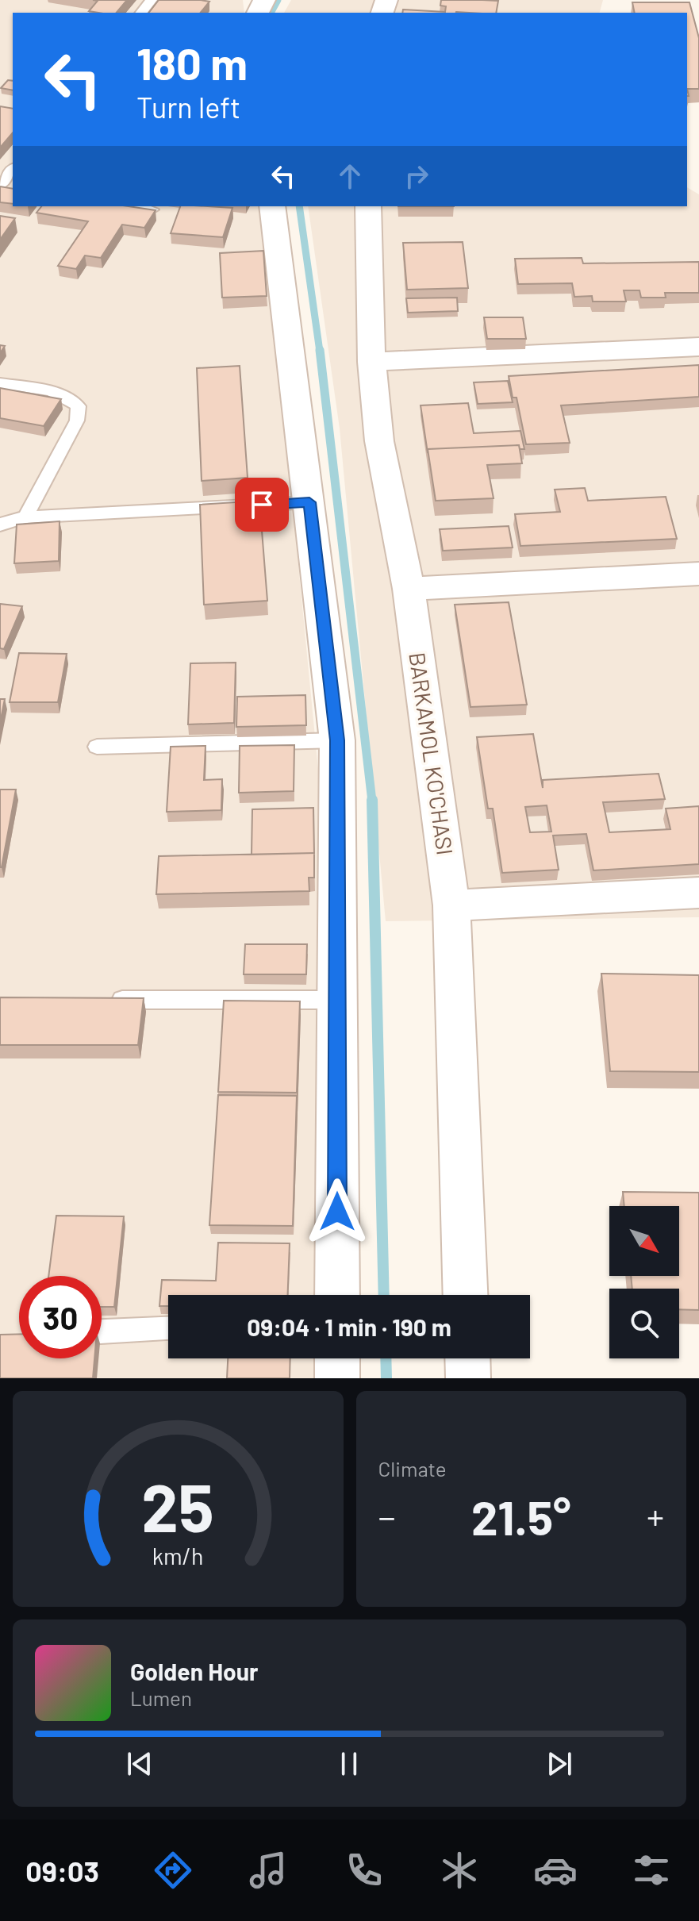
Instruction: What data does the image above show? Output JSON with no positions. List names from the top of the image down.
{
  "streets": {
    "street": ["BARKAMOL KO'CHASI"]
  },
  "north": "bottom right",
  "page": {
    "turn": ["180 m", "Turn left"],
    "limit": "30",
    "trip": "09:04 · 1 min · 190 m",
    "tile": "Climate",
    "heat": ["−", "21.5°", "+"],
    "song": ["Golden Hour", "Lumen"],
    "tabs": "09:03",
    "gauge": ["25", "km/h"]
  }
}
